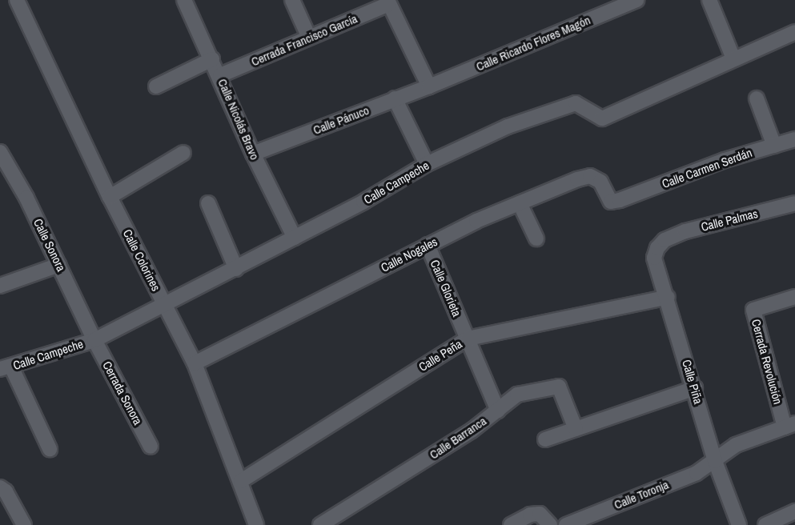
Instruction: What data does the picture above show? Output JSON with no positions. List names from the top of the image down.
{
  "streets": {
    "street": [
      "Cerrada Francisco García",
      "Calle Ricardo Flores Magón",
      "Calle Nicolás Bravo",
      "Calle Pánuco",
      "Calle Carmen Serdán",
      "Calle Campeche",
      "Calle Palmas",
      "Calle Sonora",
      "Calle Nogales",
      "Calle Colorines",
      "Calle Glorieta",
      "Calle Peña",
      "Cerrada Revolución",
      "Calle Piña",
      "Cerrada Sonora",
      "Calle Barranca",
      "Calle Toronja"
    ]
  },
  "crossings": [
    ["Cerrada Francisco García", "Calle Nicolás Bravo"],
    ["Calle Ricardo Flores Magón", "Calle Pánuco"],
    ["Calle Nicolás Bravo", "Calle Pánuco"],
    ["Calle Nicolás Bravo", "Calle Campeche"],
    ["Calle Carmen Serdán", "Calle Nogales"],
    ["Calle Campeche", "Calle Sonora"],
    ["Calle Campeche", "Calle Colorines"],
    ["Calle Campeche", "Cerrada Sonora"],
    ["Calle Palmas", "Calle Piña"],
    ["Calle Sonora", "Cerrada Sonora"],
    ["Calle Nogales", "Calle Colorines"],
    ["Calle Nogales", "Calle Glorieta"],
    ["Calle Colorines", "Calle Peña"],
    ["Calle Glorieta", "Calle Peña"],
    ["Calle Glorieta", "Calle Barranca"],
    ["Calle Peña", "Calle Piña"],
    ["Cerrada Revolución", "Calle Toronja"],
    ["Calle Piña", "Calle Toronja"]
  ]
}
